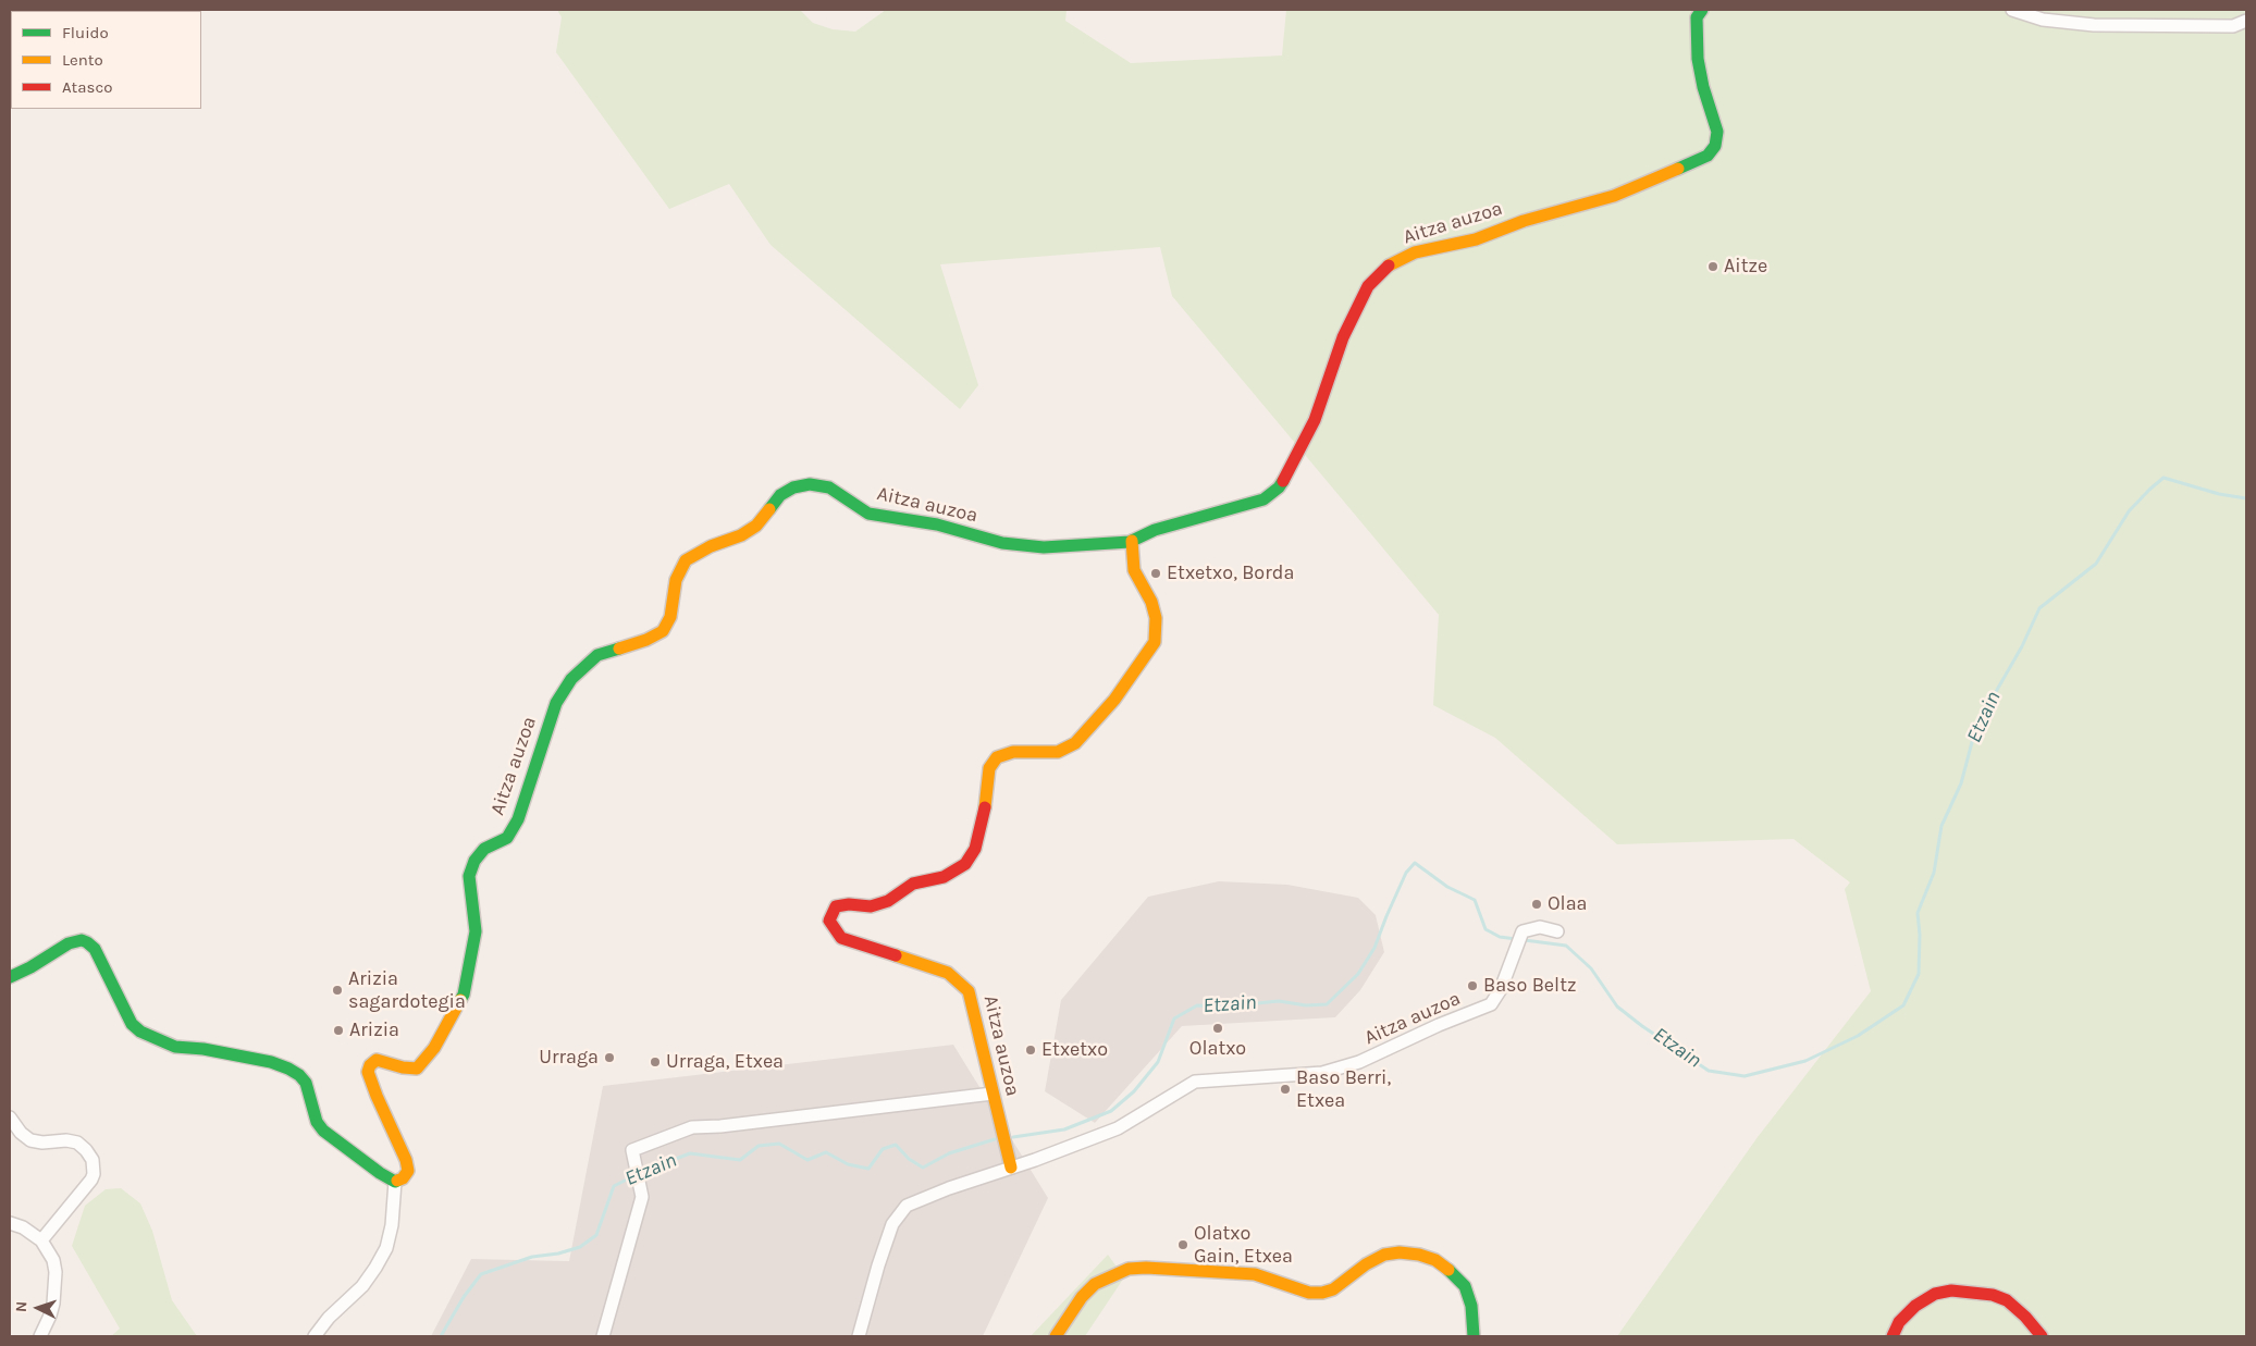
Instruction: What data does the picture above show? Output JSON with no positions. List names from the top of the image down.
{
  "streets": {
    "street": ["Aitza auzoa"]
  },
  "water": ["Etzain"],
  "places": [
    "Aitze",
    "Etxetxo, Borda",
    "Olaa",
    "Baso Beltz",
    "Arizia sagardotegia",
    "Olatxo",
    "Arizia",
    "Etxetxo",
    "Urraga",
    "Urraga, Etxea",
    "Baso Berri, Etxea",
    "Olatxo Gain, Etxea"
  ],
  "legend": ["Fluido", "Lento", "Atasco"],
  "north": "left"
}
